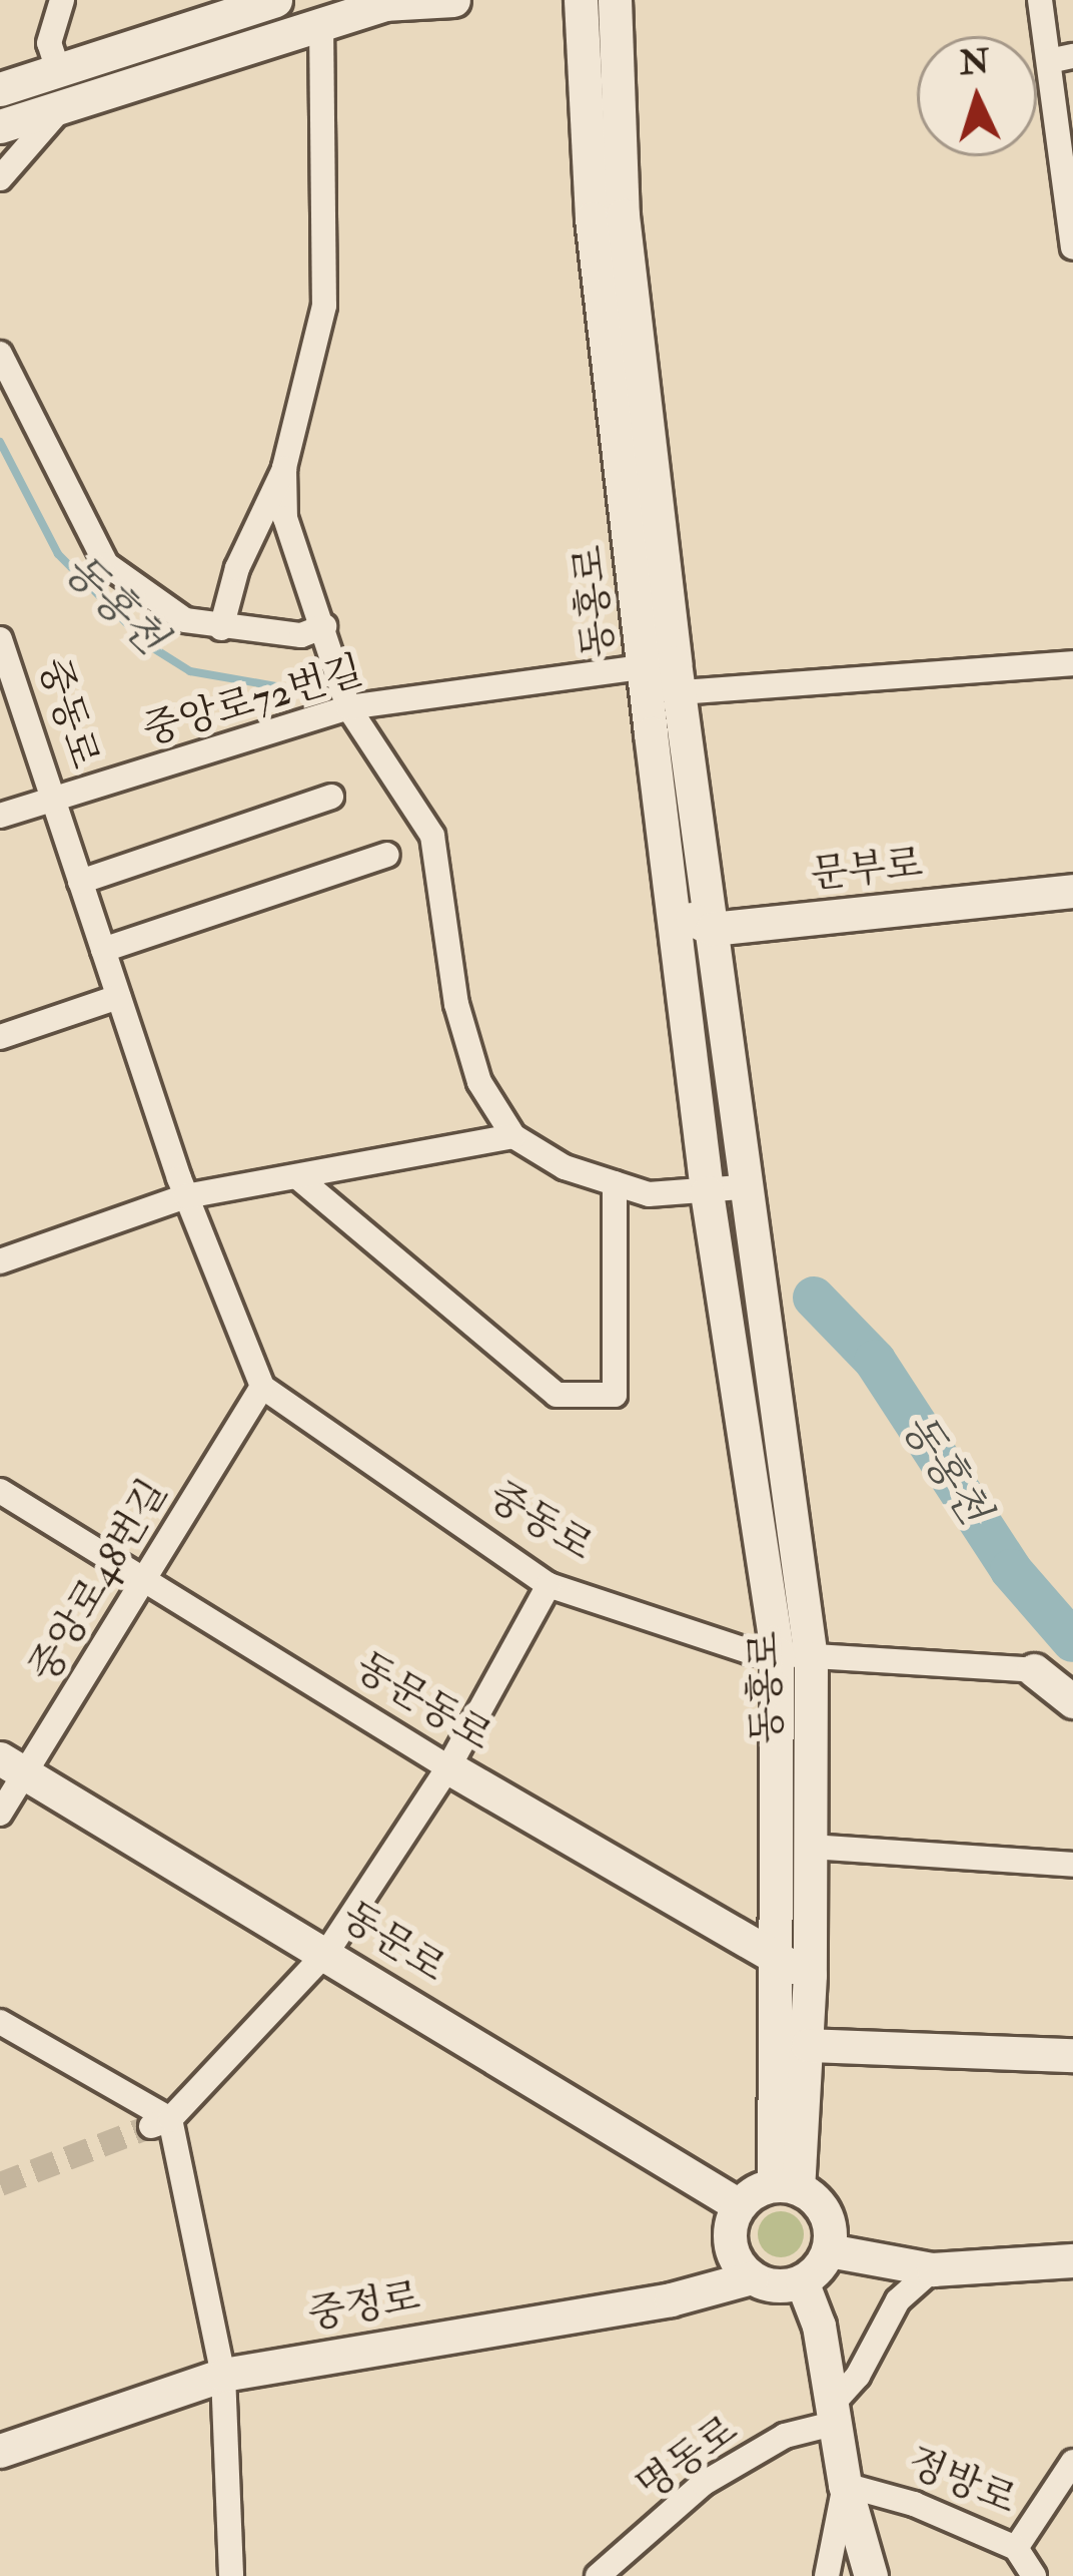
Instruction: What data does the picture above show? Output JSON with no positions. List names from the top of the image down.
{
  "streets": {
    "main road": [
      "동홍로",
      "중동로",
      "문부로",
      "동문동로",
      "동문로",
      "중정로",
      "정방로"
    ],
    "street": ["중앙로72번길", "중앙로48번길", "명동로"]
  },
  "crossings": [
    ["동홍로", "중앙로72번길"],
    ["동홍로", "중동로"],
    ["동홍로", "문부로"],
    ["동홍로", "동문동로"],
    ["동홍로", "동문로"],
    ["동홍로", "중정로"],
    ["동홍로", "정방로"],
    ["중앙로72번길", "중동로"],
    ["중동로", "중앙로48번길"],
    ["중앙로48번길", "동문동로"],
    ["중앙로48번길", "동문로"],
    ["동문로", "중정로"],
    ["동문로", "정방로"],
    ["중정로", "정방로"],
    ["명동로", "정방로"]
  ],
  "water": ["동홍천"],
  "north": "top"
}
